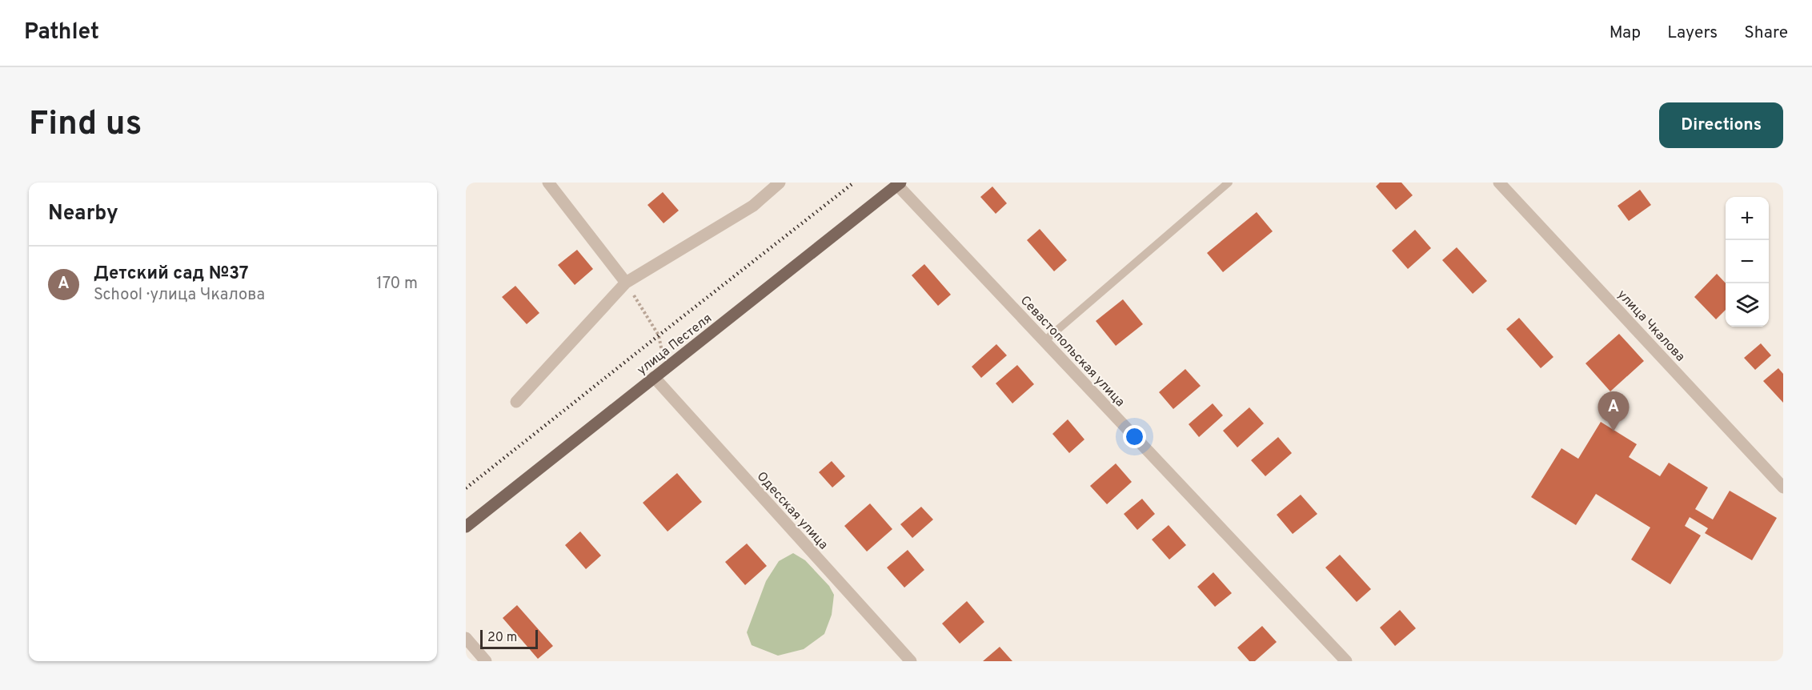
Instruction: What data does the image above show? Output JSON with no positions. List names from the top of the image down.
{
  "streets": {
    "main road": ["улица Пестеля"],
    "street": ["улица Чкалова", "Севастопольская улица", "Одесская улица"]
  },
  "crossings": [
    ["улица Пестеля", "Севастопольская улица"],
    ["улица Пестеля", "Одесская улица"]
  ],
  "scale_bar": "20 m",
  "page": {
    "header": "Pathlet",
    "nav": ["Map", "Layers", "Share"],
    "buttons": "Directions",
    "title": "Find us",
    "heading": "Nearby",
    "map_buttons": ["+", "−"],
    "list": [
      {
        "mark": "A",
        "name": "Детский сад №37",
        "note": "School · улица Чкалова",
        "value": "170 m"
      }
    ],
    "pins": "A",
    "scale": "20 m"
  }
}
